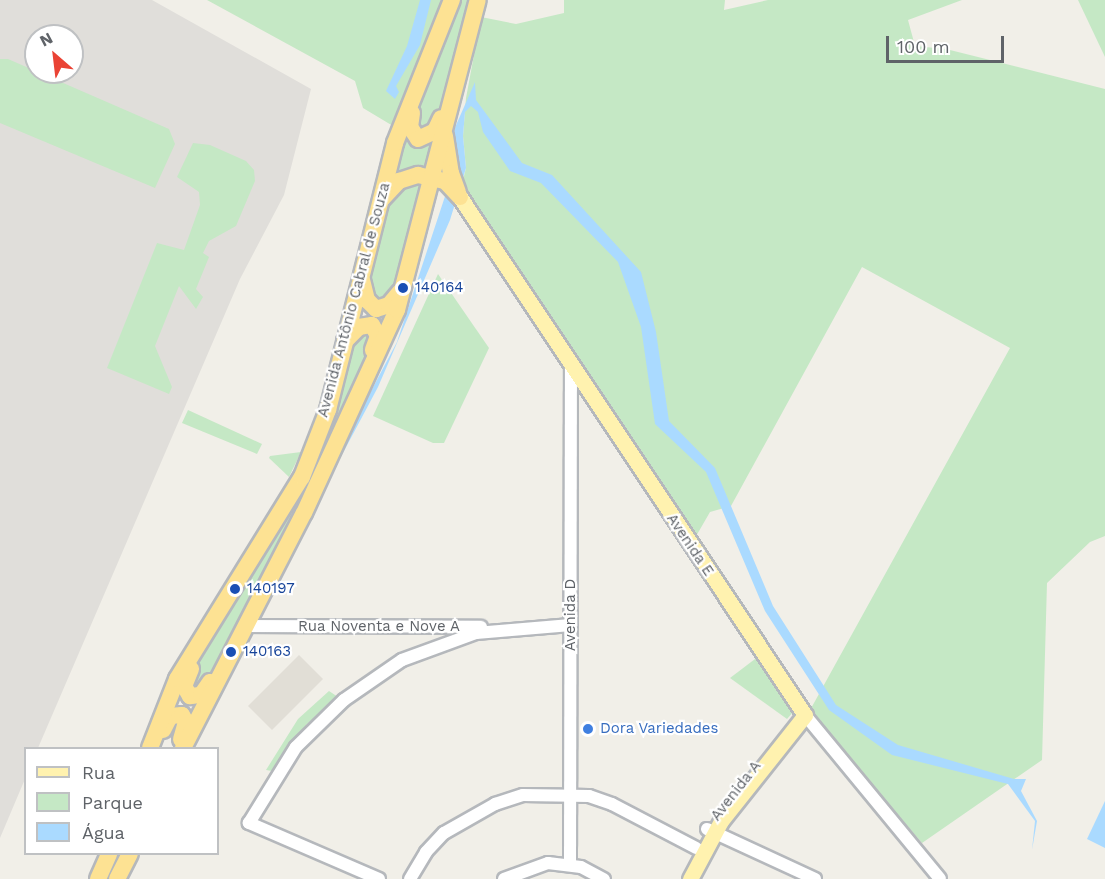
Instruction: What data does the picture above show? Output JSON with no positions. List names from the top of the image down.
{
  "streets": {
    "highway": ["Avenida Antônio Cabral de Souza"],
    "main road": ["Avenida E", "Avenida A"],
    "street": ["Avenida D", "Rua Noventa e Nove A"]
  },
  "crossings": [
    ["Avenida Antônio Cabral de Souza", "Rua Noventa e Nove A"],
    ["Avenida E", "Avenida D"],
    ["Avenida E", "Avenida A"]
  ],
  "places": [
    "140164",
    "140197",
    "140163",
    "Dora Variedades"
  ],
  "legend": ["Rua", "Parque", "Água"],
  "scale_bar": "100 m",
  "north": "top left"
}
